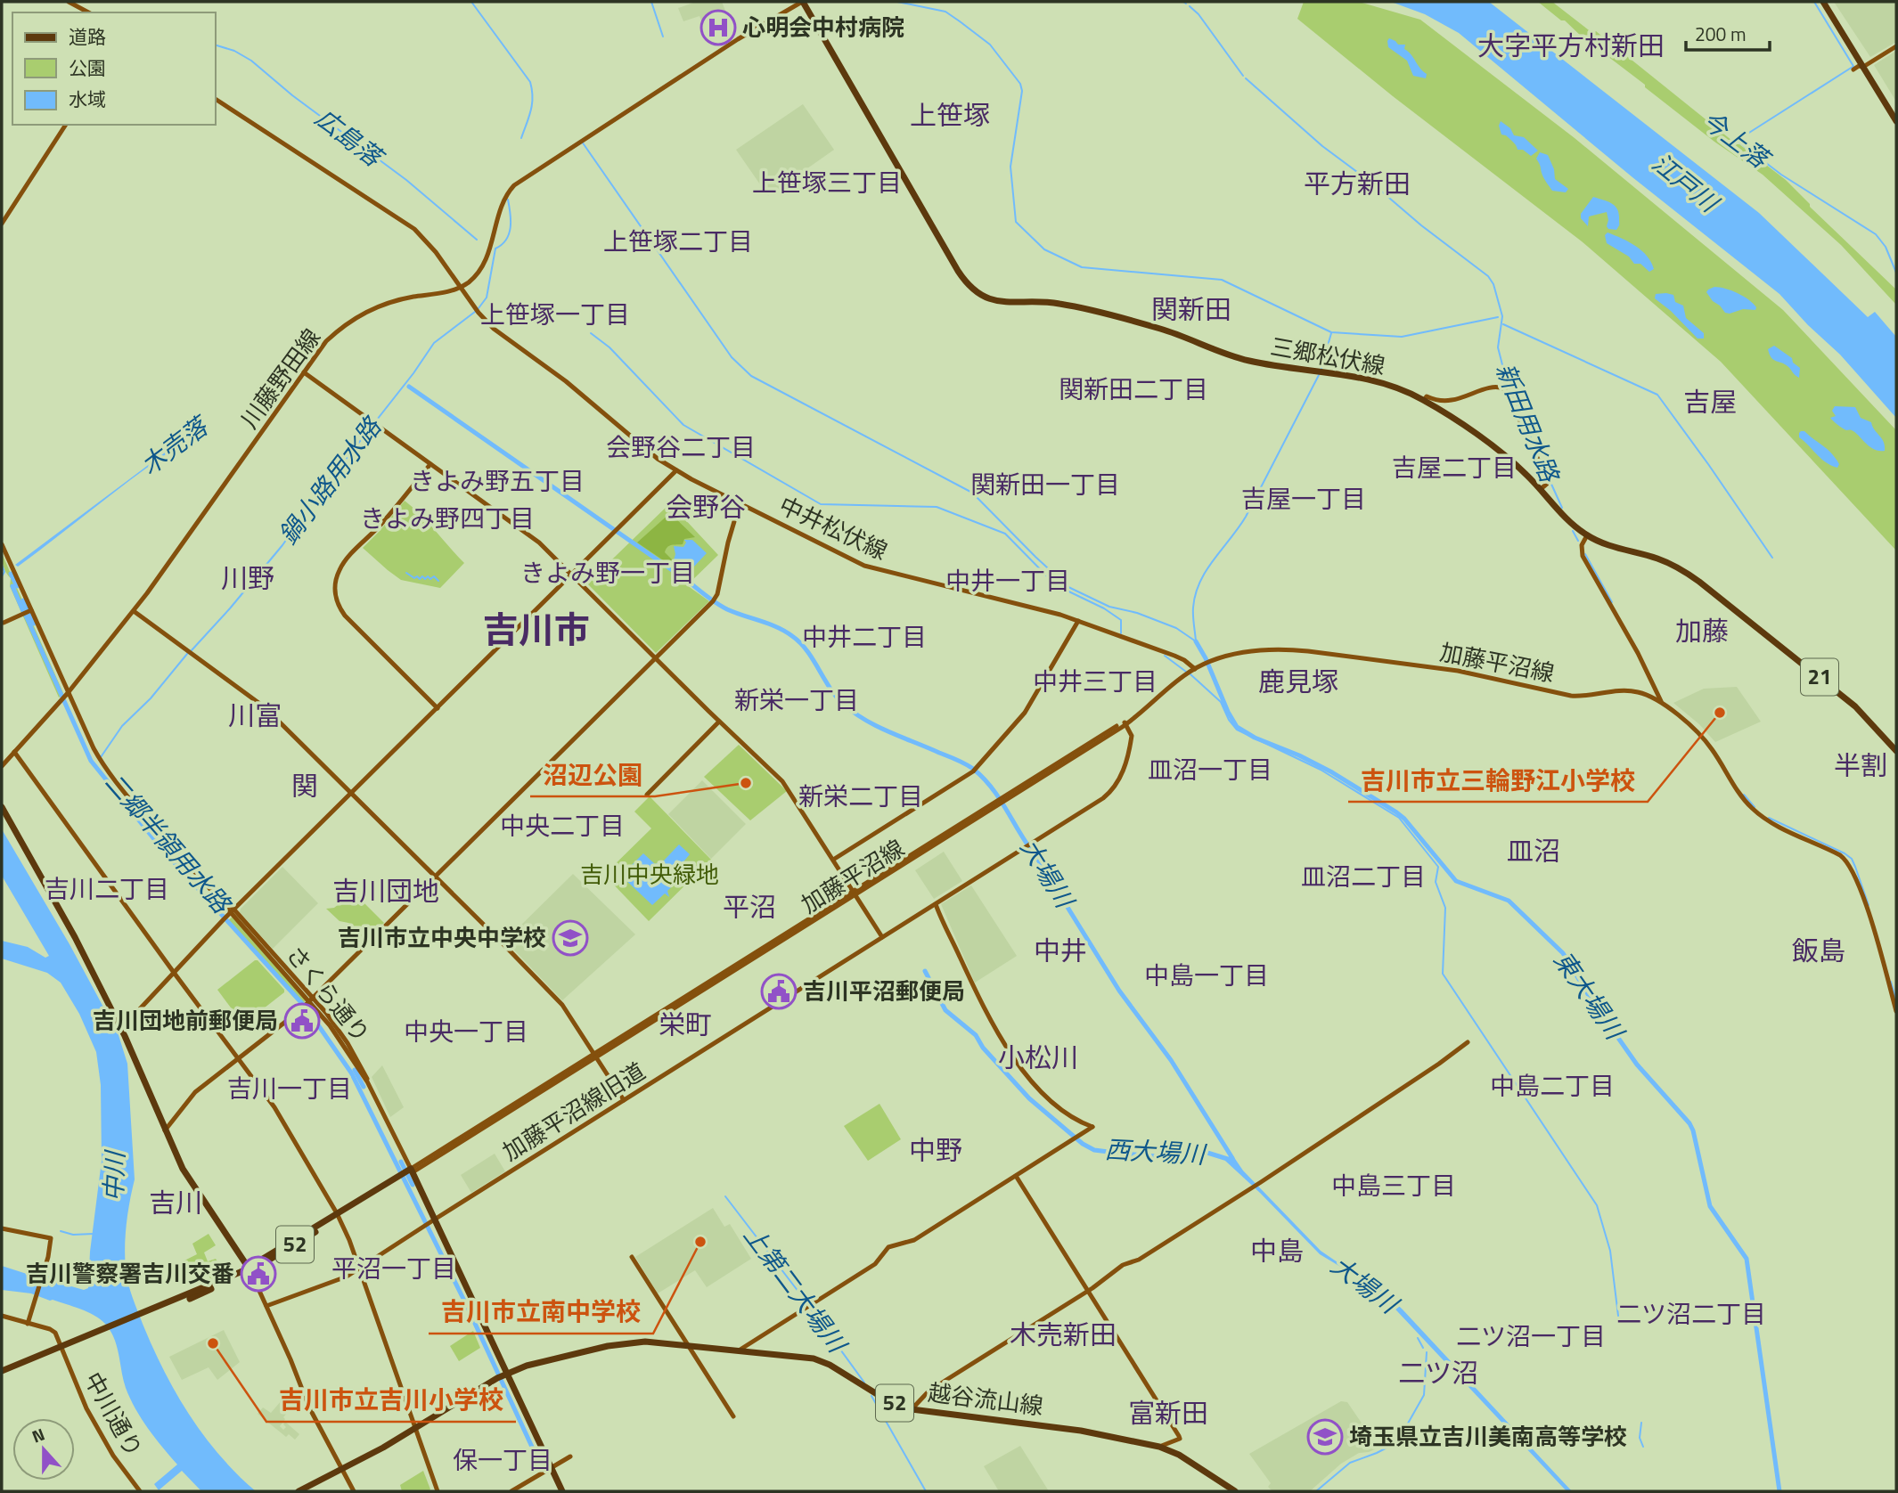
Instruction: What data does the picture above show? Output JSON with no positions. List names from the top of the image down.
{
  "streets": {
    "main road": [
      "三郷松伏線",
      "21",
      "52",
      "越谷流山線"
    ],
    "street": [
      "川藤野田線",
      "中井松伏線",
      "加藤平沼線",
      "さくら通り",
      "加藤平沼線旧道",
      "中川通り"
    ]
  },
  "crossings": [
    ["川藤野田線", "中井松伏線"],
    ["川藤野田線", "さくら通り"],
    ["中井松伏線", "加藤平沼線"],
    ["加藤平沼線", "さくら通り"],
    ["加藤平沼線", "加藤平沼線旧道"],
    ["加藤平沼線", "52"],
    ["さくら通り", "52"],
    ["52", "中川通り"]
  ],
  "districts": [
    "大字平方村新田",
    "上笹塚",
    "上笹塚三丁目",
    "平方新田",
    "上笹塚二丁目",
    "関新田",
    "上笹塚一丁目",
    "関新田二丁目",
    "吉屋",
    "会野谷二丁目",
    "吉屋二丁目",
    "きよみ野五丁目",
    "関新田一丁目",
    "吉屋一丁目",
    "会野谷",
    "きよみ野四丁目",
    "きよみ野一丁目",
    "川野",
    "中井一丁目",
    "吉川市",
    "加藤",
    "中井二丁目",
    "中井三丁目",
    "鹿見塚",
    "新栄一丁目",
    "川富",
    "半割",
    "皿沼一丁目",
    "関",
    "新栄二丁目",
    "中央二丁目",
    "皿沼",
    "皿沼二丁目",
    "吉川二丁目",
    "吉川団地",
    "平沼",
    "中井",
    "飯島",
    "中島一丁目",
    "栄町",
    "中央一丁目",
    "小松川",
    "中島二丁目",
    "吉川一丁目",
    "中野",
    "中島三丁目",
    "吉川",
    "中島",
    "平沼一丁目",
    "二ツ沼二丁目",
    "木売新田",
    "二ツ沼一丁目",
    "二ツ沼",
    "富新田",
    "保一丁目"
  ],
  "water": [
    "広島落",
    "今上落",
    "江戸川",
    "新田用水路",
    "木売落",
    "鍋小路用水路",
    "二郷半領用水路",
    "大場川",
    "東大場川",
    "西大場川",
    "中川",
    "上第二大場川"
  ],
  "parks": ["吉川中央緑地"],
  "places": {
    "hospital": ["心明会中村病院"],
    "other": [
      "吉川市立三輪野江小学校",
      "沼辺公園",
      "吉川市立南中学校",
      "吉川市立吉川小学校"
    ],
    "school or university": ["吉川市立中央中学校", "埼玉県立吉川美南高等学校"],
    "public building": ["吉川平沼郵便局", "吉川団地前郵便局", "吉川警察署吉川交番"]
  },
  "legend": ["道路", "公園", "水域"],
  "scale_bar": "200 m",
  "north": "top"
}
